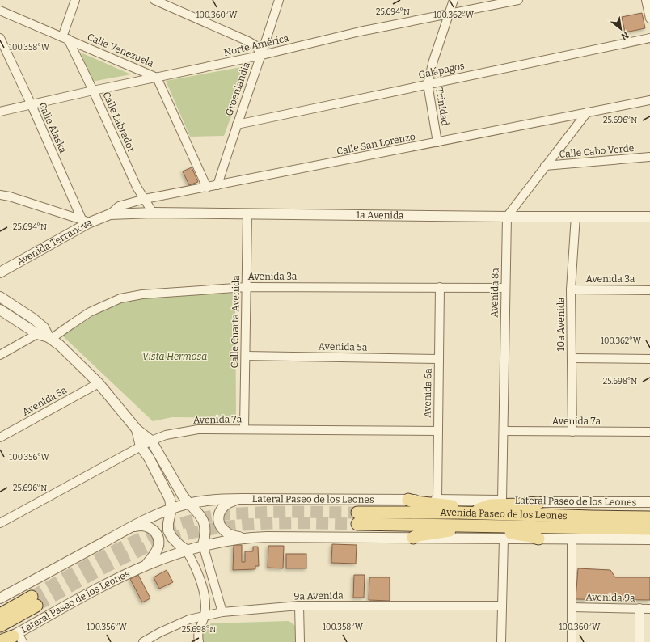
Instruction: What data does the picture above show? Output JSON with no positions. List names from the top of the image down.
{
  "streets": {
    "main road": ["Avenida Paseo de los Leones"],
    "street": [
      "Norte América",
      "Calle Venezuela",
      "Galápagos",
      "Groenlandia",
      "Trinidad",
      "Calle Labrador",
      "Calle Alaska",
      "Calle San Lorenzo",
      "Calle Cabo Verde",
      "1a Avenida",
      "Avenida Terranova",
      "Avenida 3a",
      "Avenida 8a",
      "Calle Cuarta Avenida",
      "10a Avenida",
      "Avenida 5a",
      "Avenida 6a",
      "Avenida 7a",
      "Lateral Paseo de los Leones",
      "9a Avenida",
      "Avenida 9a"
    ]
  },
  "crossings": [
    ["Norte América", "Calle Venezuela"],
    ["Norte América", "Groenlandia"],
    ["Norte América", "Trinidad"],
    ["Norte América", "Calle Labrador"],
    ["Norte América", "Calle Alaska"],
    ["Calle Venezuela", "Calle Labrador"],
    ["Calle Venezuela", "Calle San Lorenzo"],
    ["Galápagos", "Groenlandia"],
    ["Galápagos", "Trinidad"],
    ["Groenlandia", "Calle San Lorenzo"],
    ["Trinidad", "Calle San Lorenzo"],
    ["Calle Labrador", "Calle San Lorenzo"],
    ["Calle Labrador", "1a Avenida"],
    ["Calle Alaska", "Avenida Terranova"],
    ["Calle San Lorenzo", "1a Avenida"],
    ["Calle San Lorenzo", "Avenida Terranova"],
    ["1a Avenida", "Avenida Terranova"],
    ["1a Avenida", "Avenida 8a"],
    ["1a Avenida", "Calle Cuarta Avenida"],
    ["1a Avenida", "10a Avenida"],
    ["Avenida 3a", "Avenida 8a"],
    ["Avenida 3a", "Calle Cuarta Avenida"],
    ["Avenida 3a", "10a Avenida"],
    ["Avenida 3a", "Avenida 6a"],
    ["Avenida 8a", "Avenida 7a"],
    ["Avenida 8a", "Lateral Paseo de los Leones"],
    ["Calle Cuarta Avenida", "Avenida 5a"],
    ["Calle Cuarta Avenida", "Avenida 7a"],
    ["10a Avenida", "Avenida 7a"],
    ["Avenida 5a", "Avenida 6a"],
    ["Avenida 6a", "Avenida 7a"],
    ["Avenida 6a", "Lateral Paseo de los Leones"]
  ],
  "parks": ["Vista Hermosa"],
  "north": "bottom right",
  "coordinates": [
    "25.694°N",
    "100.360°W",
    "100.362°W",
    "100.358°W",
    "25.696°N",
    "25.698°N",
    "100.356°W"
  ]
}
